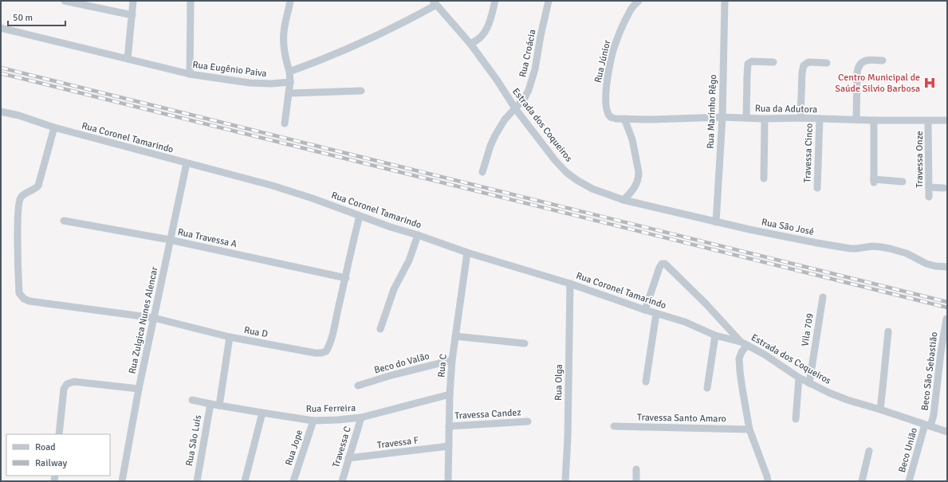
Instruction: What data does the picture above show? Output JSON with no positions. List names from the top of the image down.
{
  "streets": {
    "street": [
      "Rua Croácia",
      "Rua Júnior",
      "Rua Eugênio Paiva",
      "Rua da Adutora",
      "Rua Marinho Rêgo",
      "Estrada dos Coqueiros",
      "Rua Coronel Tamarindo",
      "Travessa Cinco",
      "Travessa Onze",
      "Rua São José",
      "Rua Travessa A",
      "Rua Zulgica Nunes Alencar",
      "Vila 709",
      "Rua D",
      "Beco do Valão",
      "Rua C",
      "Beco São Sebastião",
      "Rua Olga",
      "Rua Ferreira",
      "Travessa Candez",
      "Travessa Santo Amaro",
      "Rua São Luís",
      "Travessa F",
      "Travessa C",
      "Rua Jope",
      "Beco União"
    ]
  },
  "crossings": [
    ["Rua Croácia", "Estrada dos Coqueiros"],
    ["Rua Júnior", "Rua da Adutora"],
    ["Rua da Adutora", "Rua Marinho Rêgo"],
    ["Rua da Adutora", "Travessa Cinco"],
    ["Rua da Adutora", "Travessa Onze"],
    ["Rua Marinho Rêgo", "Rua São José"],
    ["Estrada dos Coqueiros", "Rua Coronel Tamarindo"],
    ["Estrada dos Coqueiros", "Rua São José"],
    ["Estrada dos Coqueiros", "Vila 709"],
    ["Estrada dos Coqueiros", "Beco São Sebastião"],
    ["Estrada dos Coqueiros", "Beco União"],
    ["Rua Coronel Tamarindo", "Rua Zulgica Nunes Alencar"],
    ["Rua Coronel Tamarindo", "Rua D"],
    ["Rua Coronel Tamarindo", "Rua C"],
    ["Rua Coronel Tamarindo", "Rua Olga"],
    ["Rua Travessa A", "Rua Zulgica Nunes Alencar"],
    ["Rua Travessa A", "Rua D"],
    ["Rua Zulgica Nunes Alencar", "Rua D"],
    ["Beco do Valão", "Rua C"],
    ["Rua C", "Rua Ferreira"],
    ["Rua C", "Travessa Candez"],
    ["Rua C", "Travessa F"],
    ["Beco São Sebastião", "Beco União"],
    ["Rua Ferreira", "Rua São Luís"],
    ["Rua Ferreira", "Travessa C"],
    ["Rua Ferreira", "Rua Jope"],
    ["Travessa F", "Travessa C"]
  ],
  "places": {
    "hospital": ["Centro Municipal de Saúde Silvio Barbosa"]
  },
  "legend": ["Road", "Railway"],
  "scale_bar": "50 m"
}
